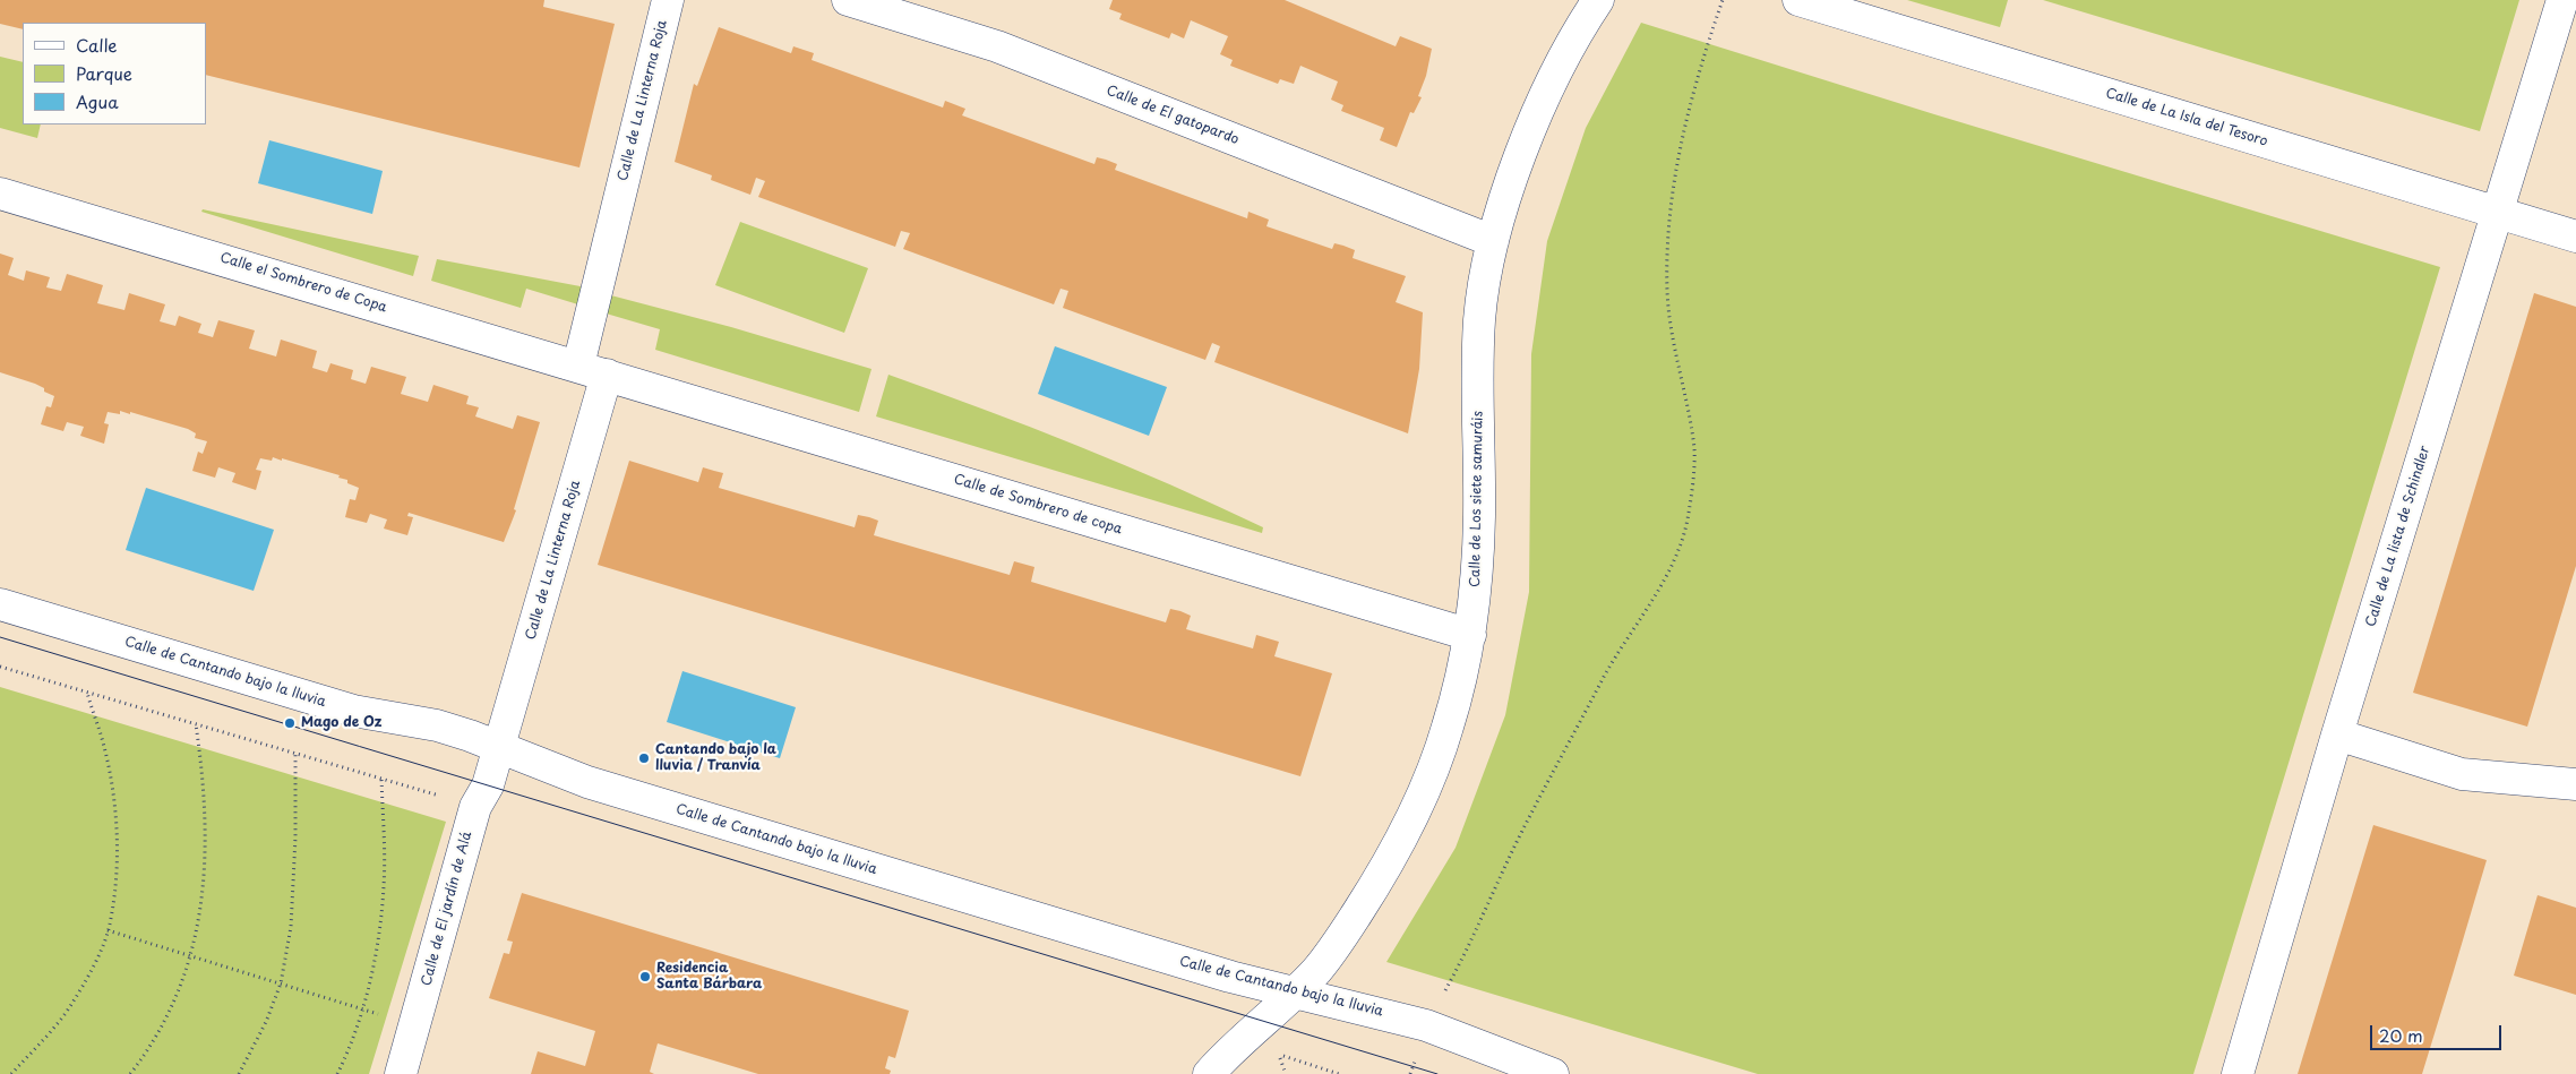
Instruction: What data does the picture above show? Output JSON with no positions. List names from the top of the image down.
{
  "streets": {
    "street": [
      "Calle de La Linterna Roja",
      "Calle de El gatopardo",
      "Calle de La Isla del Tesoro",
      "Calle el Sombrero de Copa",
      "Calle de Los siete samuráis",
      "Calle de Sombrero de copa",
      "Calle de La lista de Schindler",
      "Calle de Cantando bajo la lluvia",
      "Calle de El jardín de Alá"
    ]
  },
  "crossings": [
    ["Calle de La Linterna Roja", "Calle el Sombrero de Copa"],
    ["Calle de La Linterna Roja", "Calle de Sombrero de copa"],
    ["Calle de La Linterna Roja", "Calle de Cantando bajo la lluvia"],
    ["Calle de La Linterna Roja", "Calle de El jardín de Alá"],
    ["Calle de El gatopardo", "Calle de Los siete samuráis"],
    ["Calle de La Isla del Tesoro", "Calle de La lista de Schindler"],
    ["Calle el Sombrero de Copa", "Calle de Sombrero de copa"],
    ["Calle de Los siete samuráis", "Calle de Sombrero de copa"],
    ["Calle de Los siete samuráis", "Calle de Cantando bajo la lluvia"],
    ["Calle de Cantando bajo la lluvia", "Calle de El jardín de Alá"]
  ],
  "places": ["Mago de Oz", "Cantando bajo la lluvia / Tranvía", "Residencia Santa Bárbara"],
  "legend": ["Calle", "Parque", "Agua"],
  "scale_bar": "20 m"
}
